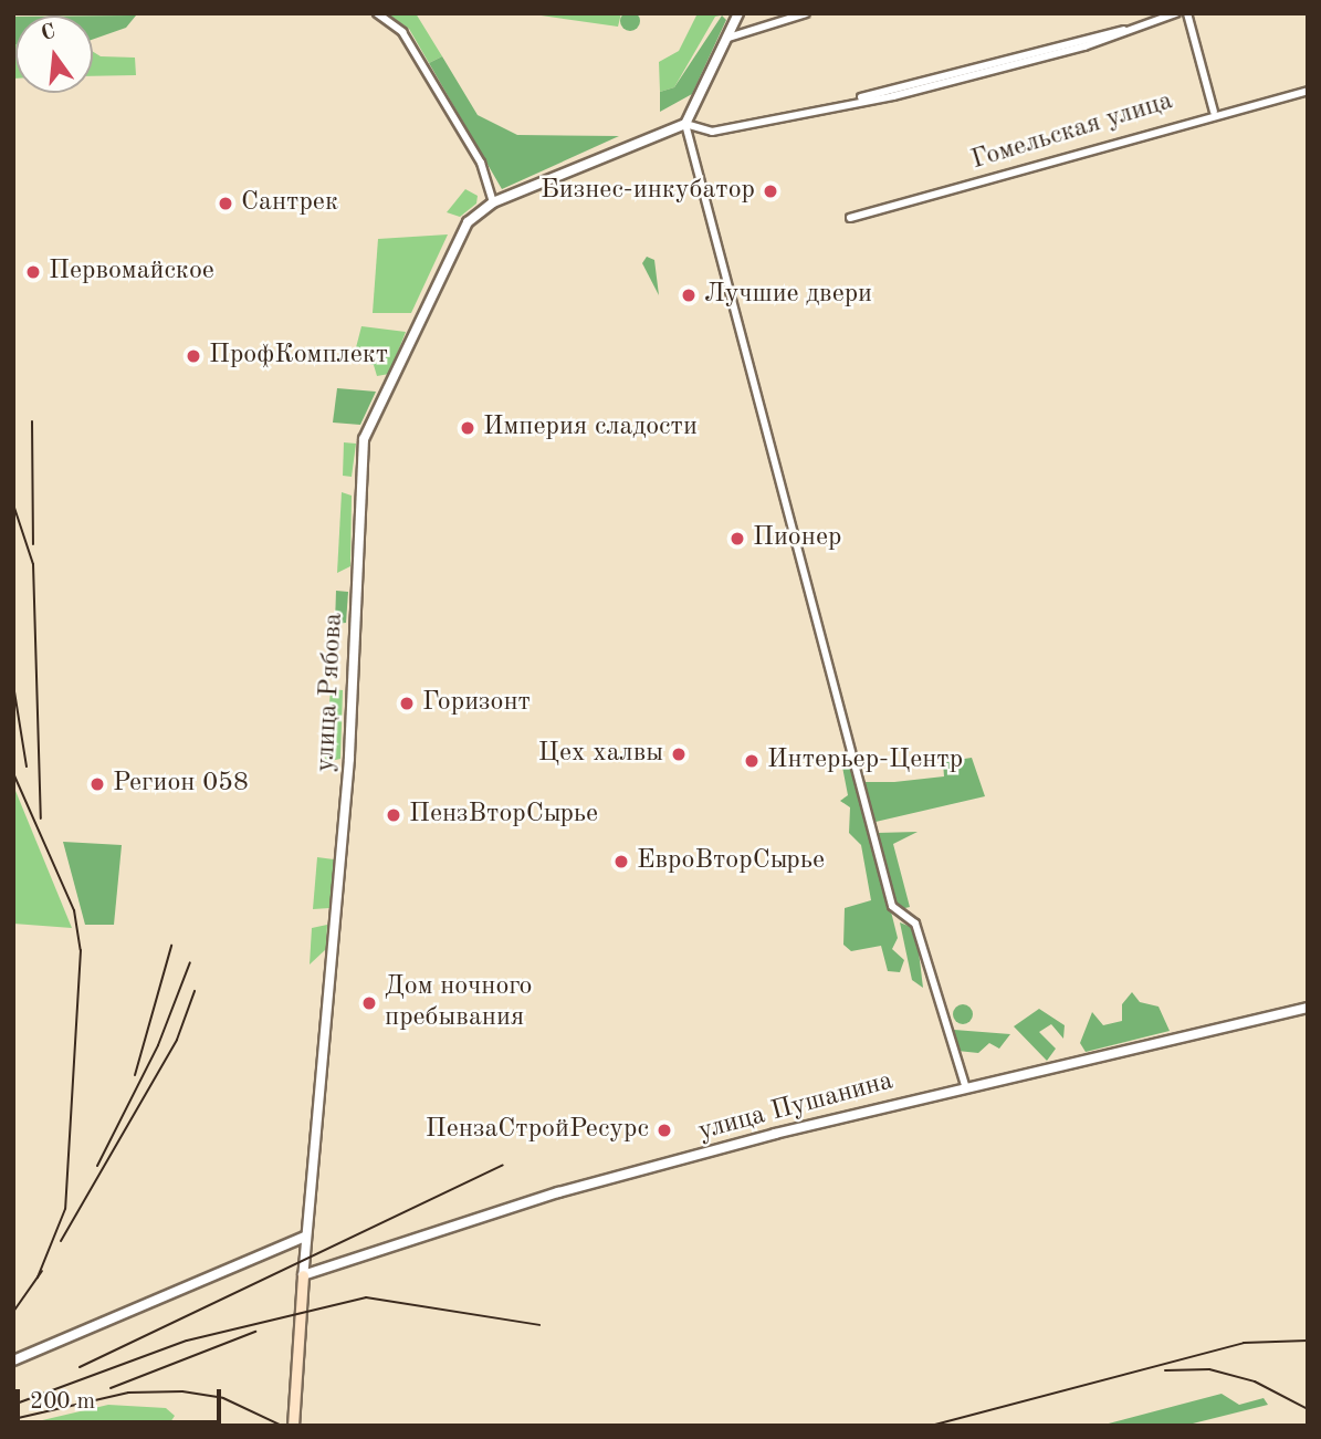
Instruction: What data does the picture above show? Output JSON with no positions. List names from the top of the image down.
{
  "streets": {
    "main road": ["улица Рябова"],
    "street": ["Гомельская улица", "улица Пушанина"]
  },
  "crossings": [
    ["улица Рябова", "улица Пушанина"]
  ],
  "places": [
    "Бизнес-инкубатор",
    "Сантрек",
    "Первомайское",
    "Лучшие двери",
    "ПрофКомплект",
    "Империя сладости",
    "Пионер",
    "Горизонт",
    "Цех халвы",
    "Интерьер-Центр",
    "Регион 058",
    "ПензВторСырье",
    "ЕвроВторСырье",
    "Дом ночного пребывания",
    "ПензаСтройРесурс"
  ],
  "scale_bar": "200 m",
  "north": "top"
}
